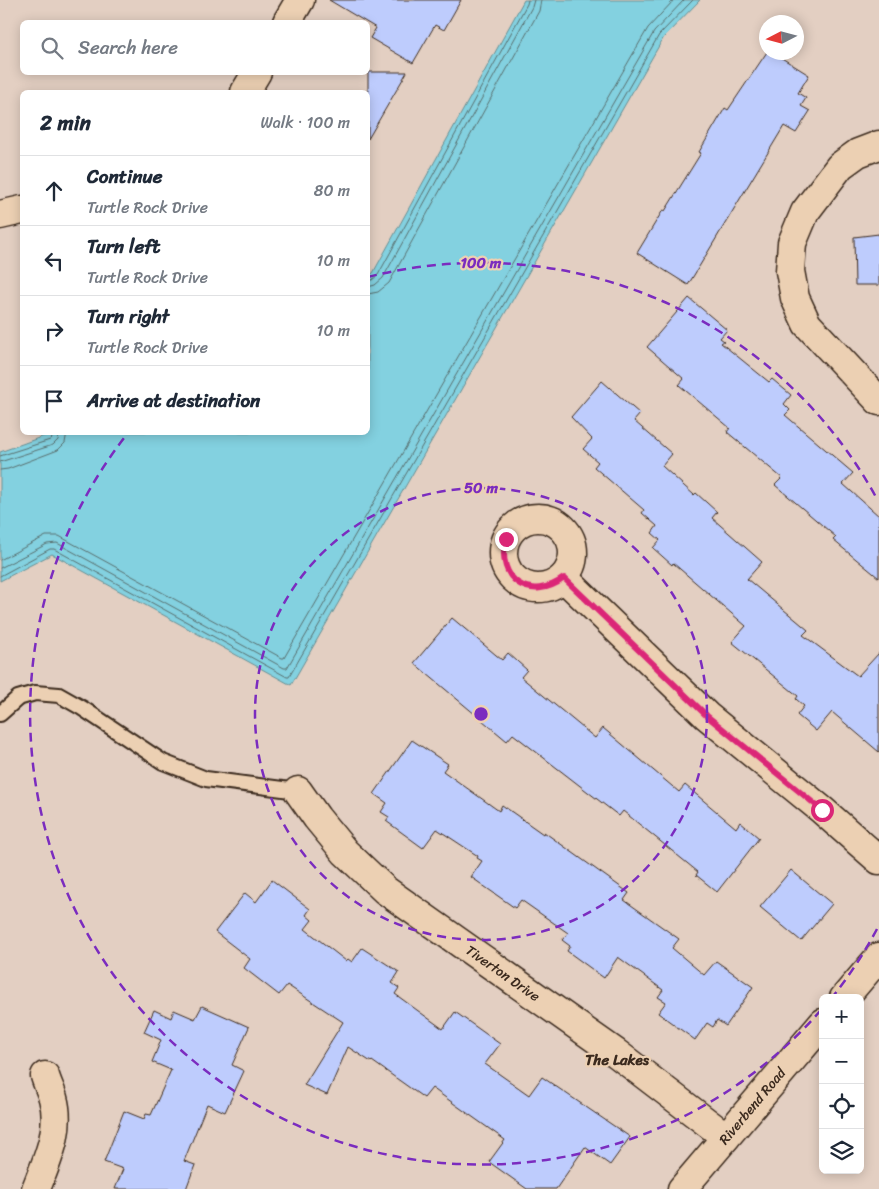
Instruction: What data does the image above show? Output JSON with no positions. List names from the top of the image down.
{
  "streets": {
    "street": ["Tiverton Drive", "Riverbend Road"]
  },
  "crossings": [
    ["Tiverton Drive", "Riverbend Road"]
  ],
  "districts": ["The Lakes"],
  "north": "left",
  "page": {
    "search": "Search here",
    "heading": ["2 min", "Walk · 100 m"],
    "list": [
      ["Continue", "Turtle Rock Drive", "80 m"],
      ["Turn left", "Turtle Rock Drive", "10 m"],
      ["Turn right", "Turtle Rock Drive", "10 m"],
      "Arrive at destination"
    ],
    "map_buttons": ["+", "−"]
  },
  "rings": ["100 m", "50 m"]
}
